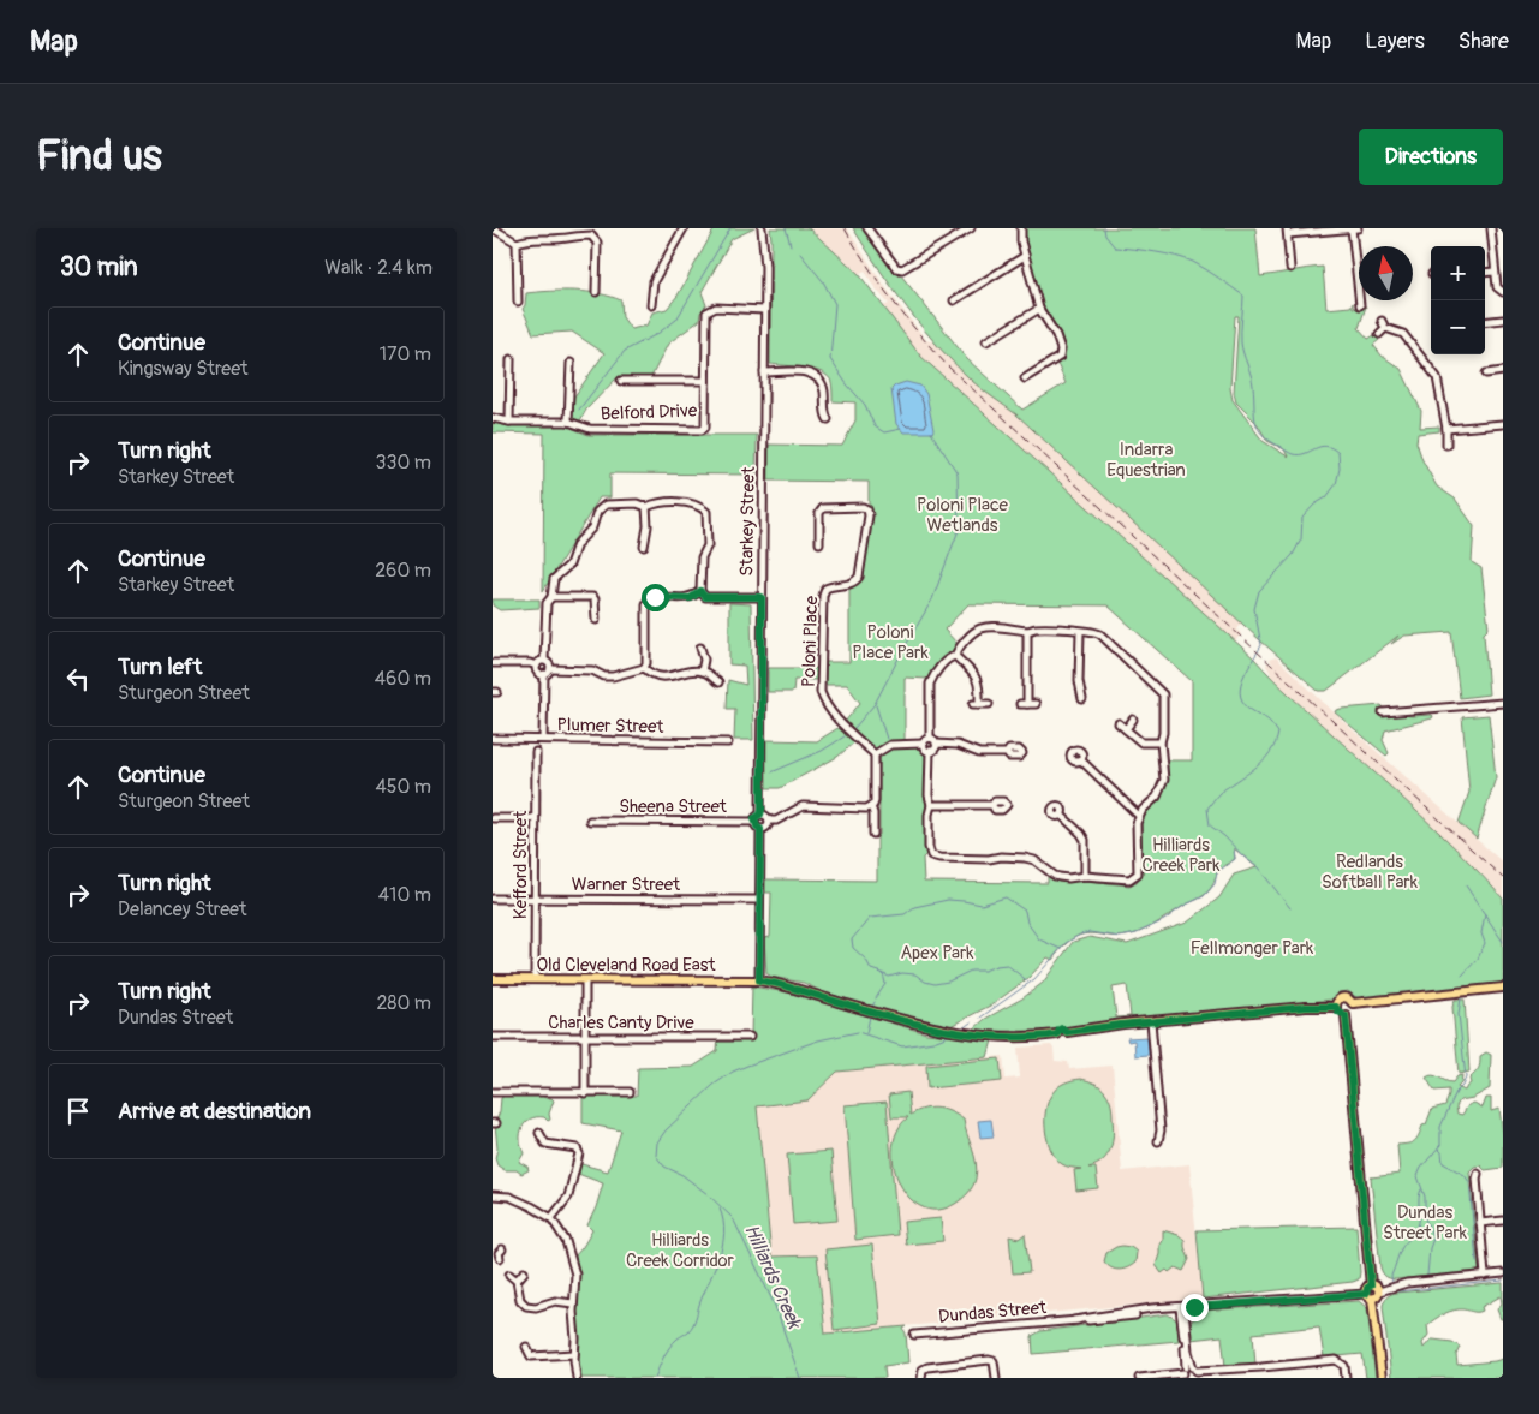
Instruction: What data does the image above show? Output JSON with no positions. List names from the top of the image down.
{
  "streets": {
    "main road": ["Old Cleveland Road East"],
    "street": [
      "Belford Drive",
      "Starkey Street",
      "Poloni Place",
      "Plumer Street",
      "Sheena Street",
      "Kefford Street",
      "Warner Street",
      "Charles Canty Drive",
      "Dundas Street"
    ]
  },
  "crossings": [
    ["Belford Drive", "Starkey Street"],
    ["Starkey Street", "Sheena Street"],
    ["Kefford Street", "Warner Street"],
    ["Kefford Street", "Old Cleveland Road East"]
  ],
  "water": ["Hilliards Creek"],
  "parks": [
    "Indarra Equestrian",
    "Poloni Place Wetlands",
    "Poloni Place Park",
    "Hilliards Creek Park",
    "Redlands Softball Park",
    "Fellmonger Park",
    "Apex Park",
    "Dundas Street Park",
    "Hilliards Creek Corridor"
  ],
  "north": "top",
  "page": {
    "header": "Map",
    "nav": ["Map", "Layers", "Share"],
    "buttons": "Directions",
    "title": "Find us",
    "heading": ["30 min", "Walk · 2.4 km"],
    "map_buttons": ["+", "−"],
    "list": [
      ["Continue", "Kingsway Street", "170 m"],
      ["Turn right", "Starkey Street", "330 m"],
      ["Continue", "Starkey Street", "260 m"],
      ["Turn left", "Sturgeon Street", "460 m"],
      ["Continue", "Sturgeon Street", "450 m"],
      ["Turn right", "Delancey Street", "410 m"],
      ["Turn right", "Dundas Street", "280 m"],
      "Arrive at destination"
    ]
  }
}
